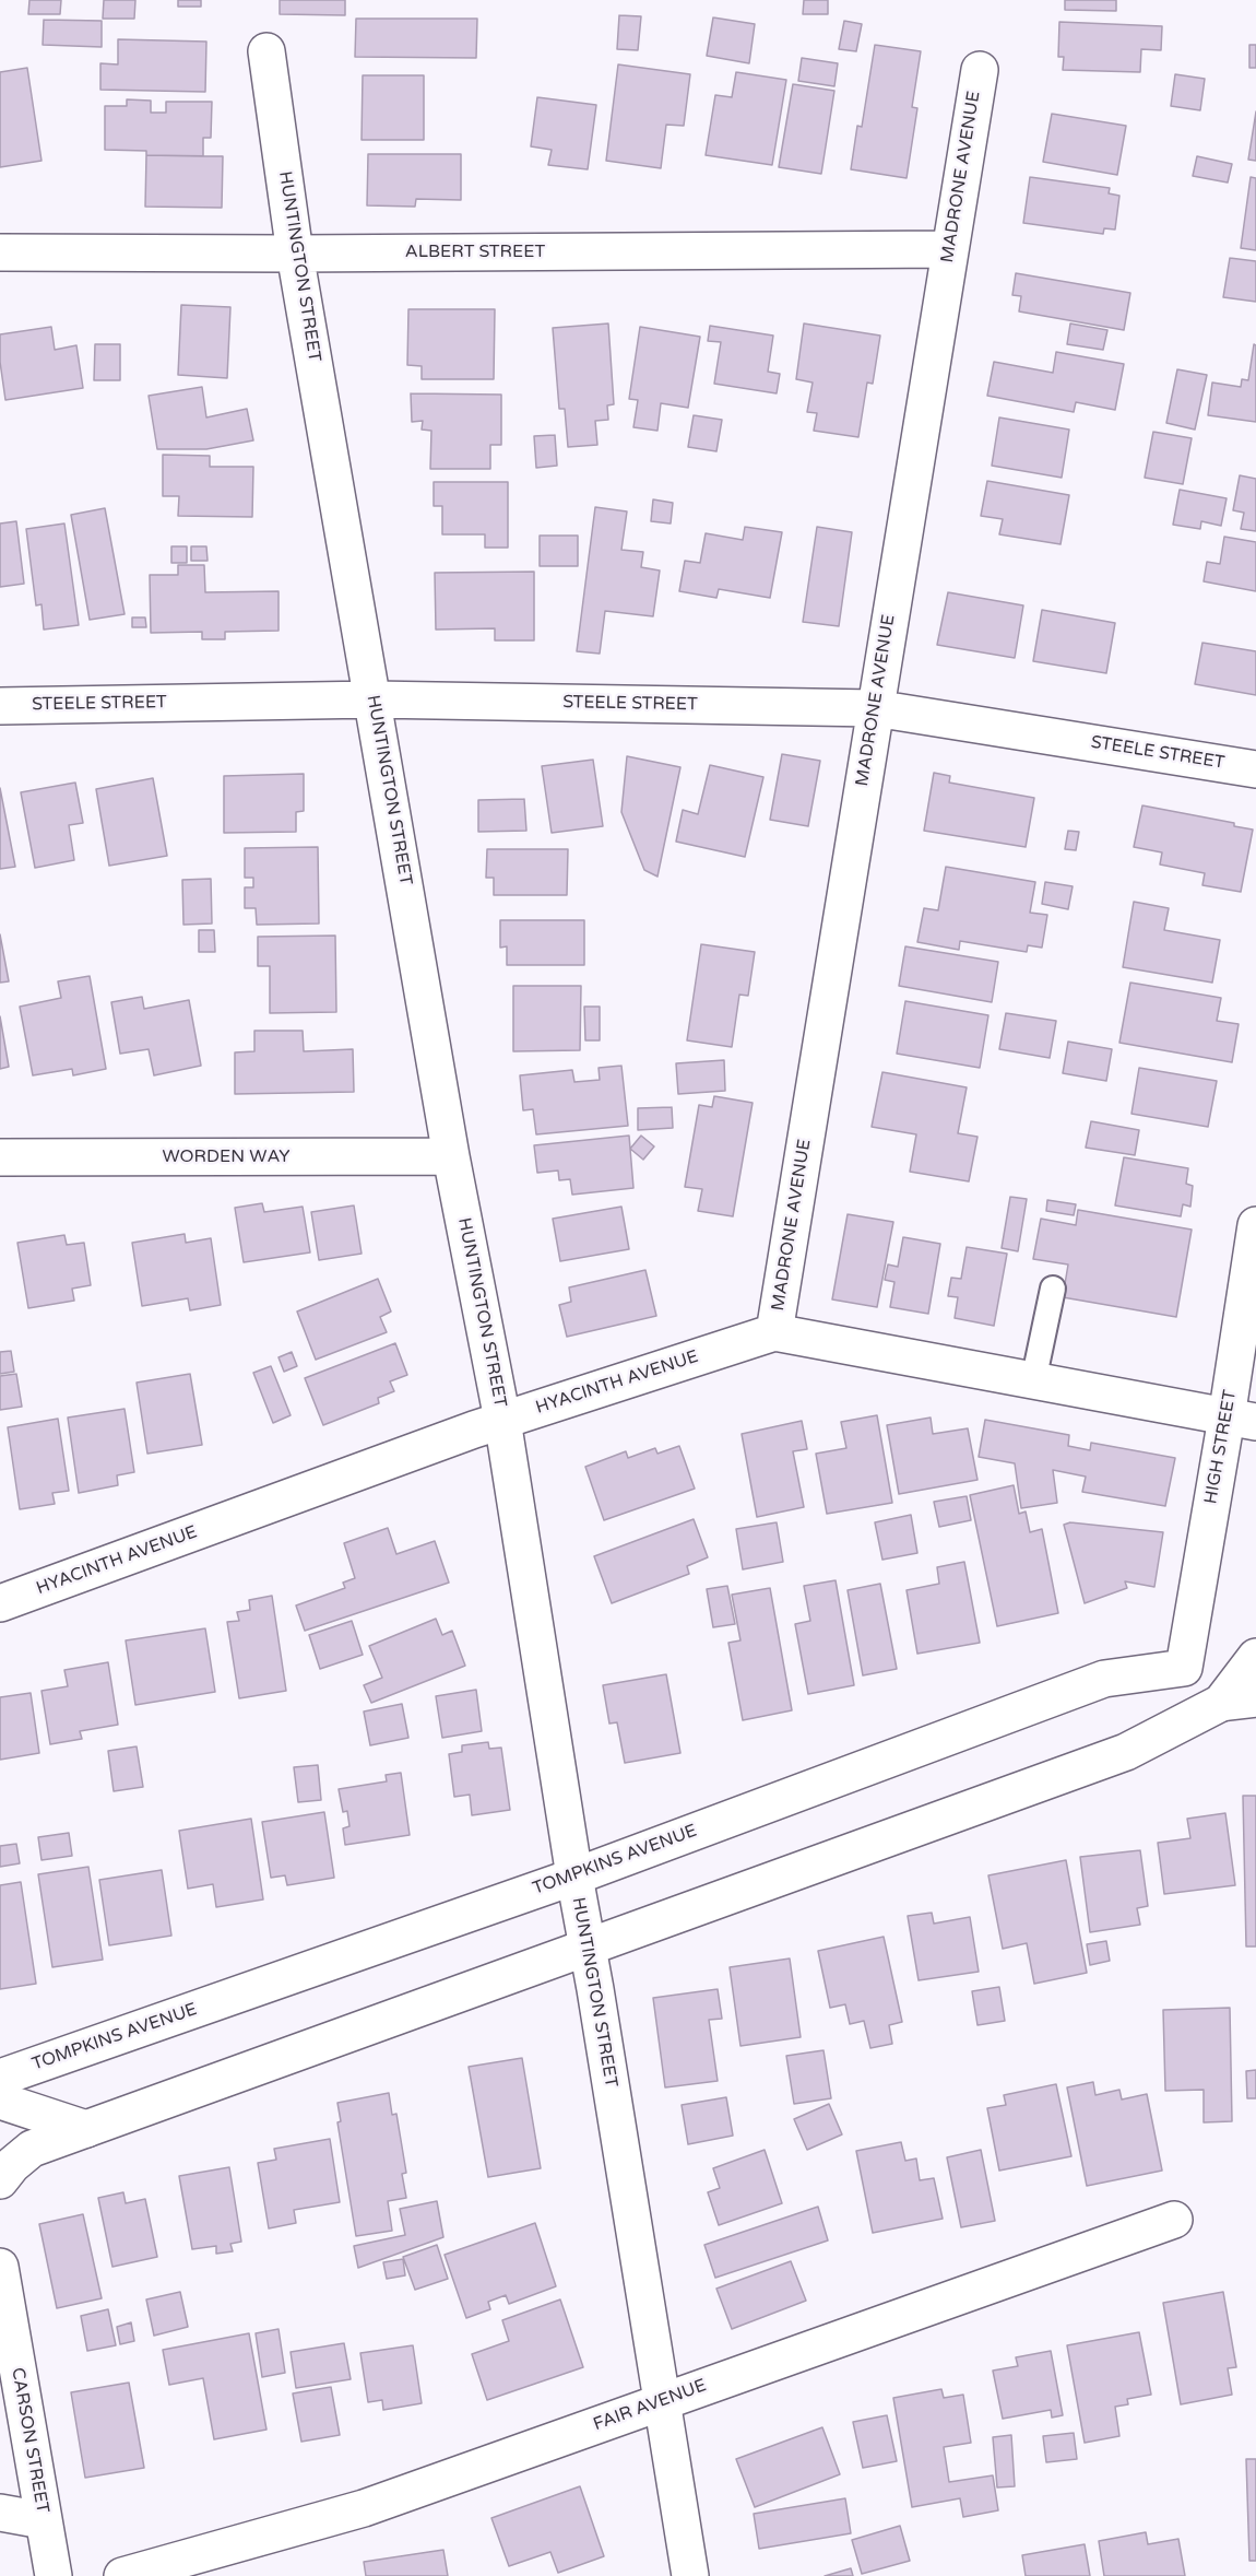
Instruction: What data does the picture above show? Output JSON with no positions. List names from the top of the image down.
{
  "streets": {
    "street": [
      "MADRONE AVENUE",
      "ALBERT STREET",
      "HUNTINGTON STREET",
      "STEELE STREET",
      "WORDEN WAY",
      "HYACINTH AVENUE",
      "HIGH STREET",
      "TOMPKINS AVENUE",
      "FAIR AVENUE",
      "CARSON STREET"
    ]
  },
  "crossings": [
    ["MADRONE AVENUE", "ALBERT STREET"],
    ["MADRONE AVENUE", "STEELE STREET"],
    ["MADRONE AVENUE", "HYACINTH AVENUE"],
    ["ALBERT STREET", "HUNTINGTON STREET"],
    ["HUNTINGTON STREET", "STEELE STREET"],
    ["HUNTINGTON STREET", "WORDEN WAY"],
    ["HUNTINGTON STREET", "HYACINTH AVENUE"],
    ["HUNTINGTON STREET", "TOMPKINS AVENUE"],
    ["HUNTINGTON STREET", "FAIR AVENUE"],
    ["HYACINTH AVENUE", "HIGH STREET"],
    ["HIGH STREET", "TOMPKINS AVENUE"]
  ]
}
